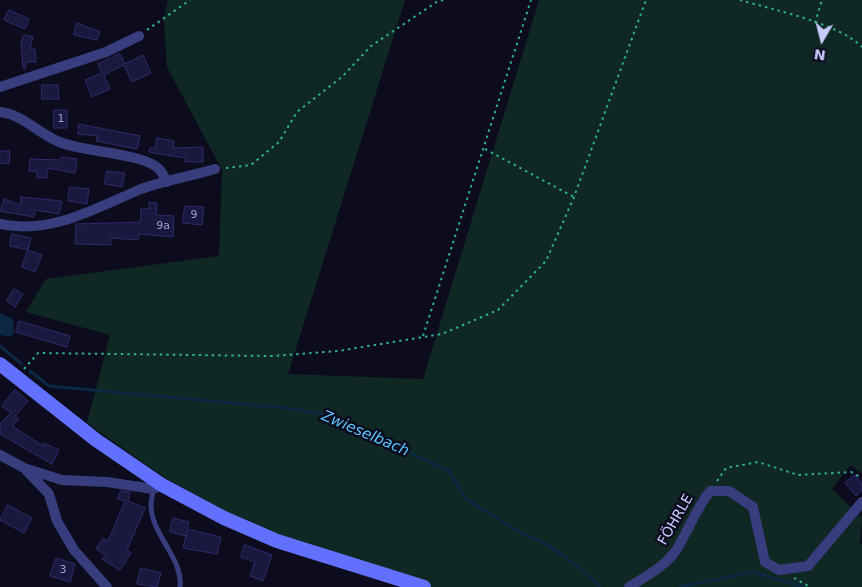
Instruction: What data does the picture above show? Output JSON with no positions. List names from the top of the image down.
{
  "streets": {
    "street": ["FÖHRLE"]
  },
  "water": ["Zwieselbach"],
  "house_numbers": [
    "1",
    "9",
    "9a",
    "3"
  ],
  "north": "bottom"
}
